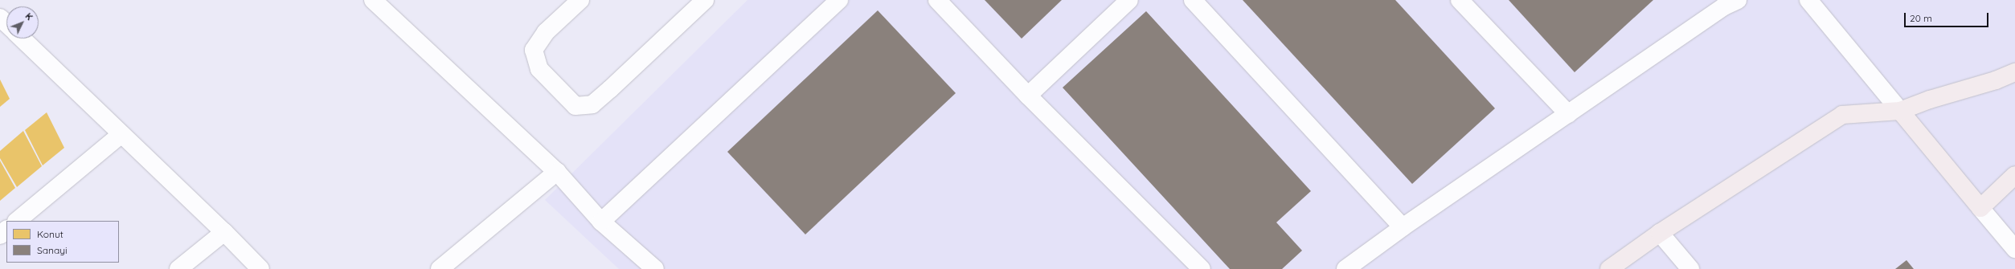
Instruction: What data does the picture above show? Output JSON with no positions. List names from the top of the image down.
{
  "legend": ["Konut", "Sanayi"],
  "scale_bar": "20 m",
  "north": "top right"
}
